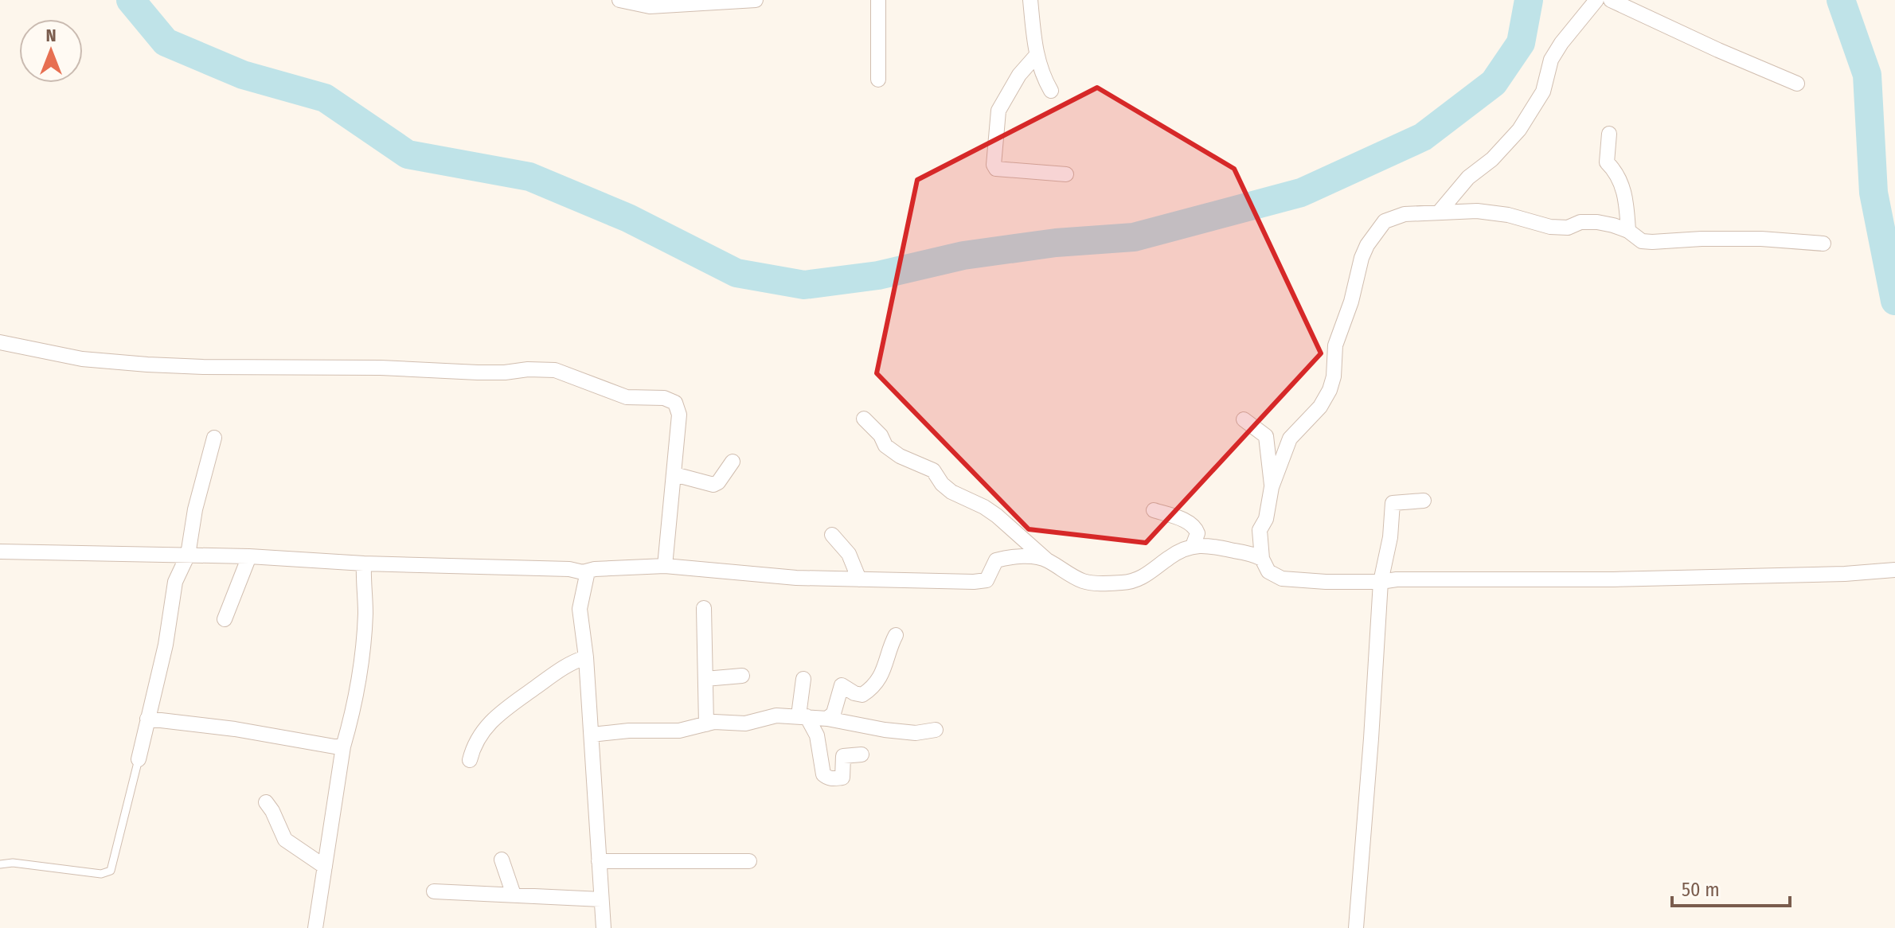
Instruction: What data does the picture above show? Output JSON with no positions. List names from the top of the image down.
{
  "scale_bar": "50 m",
  "north": "top"
}
